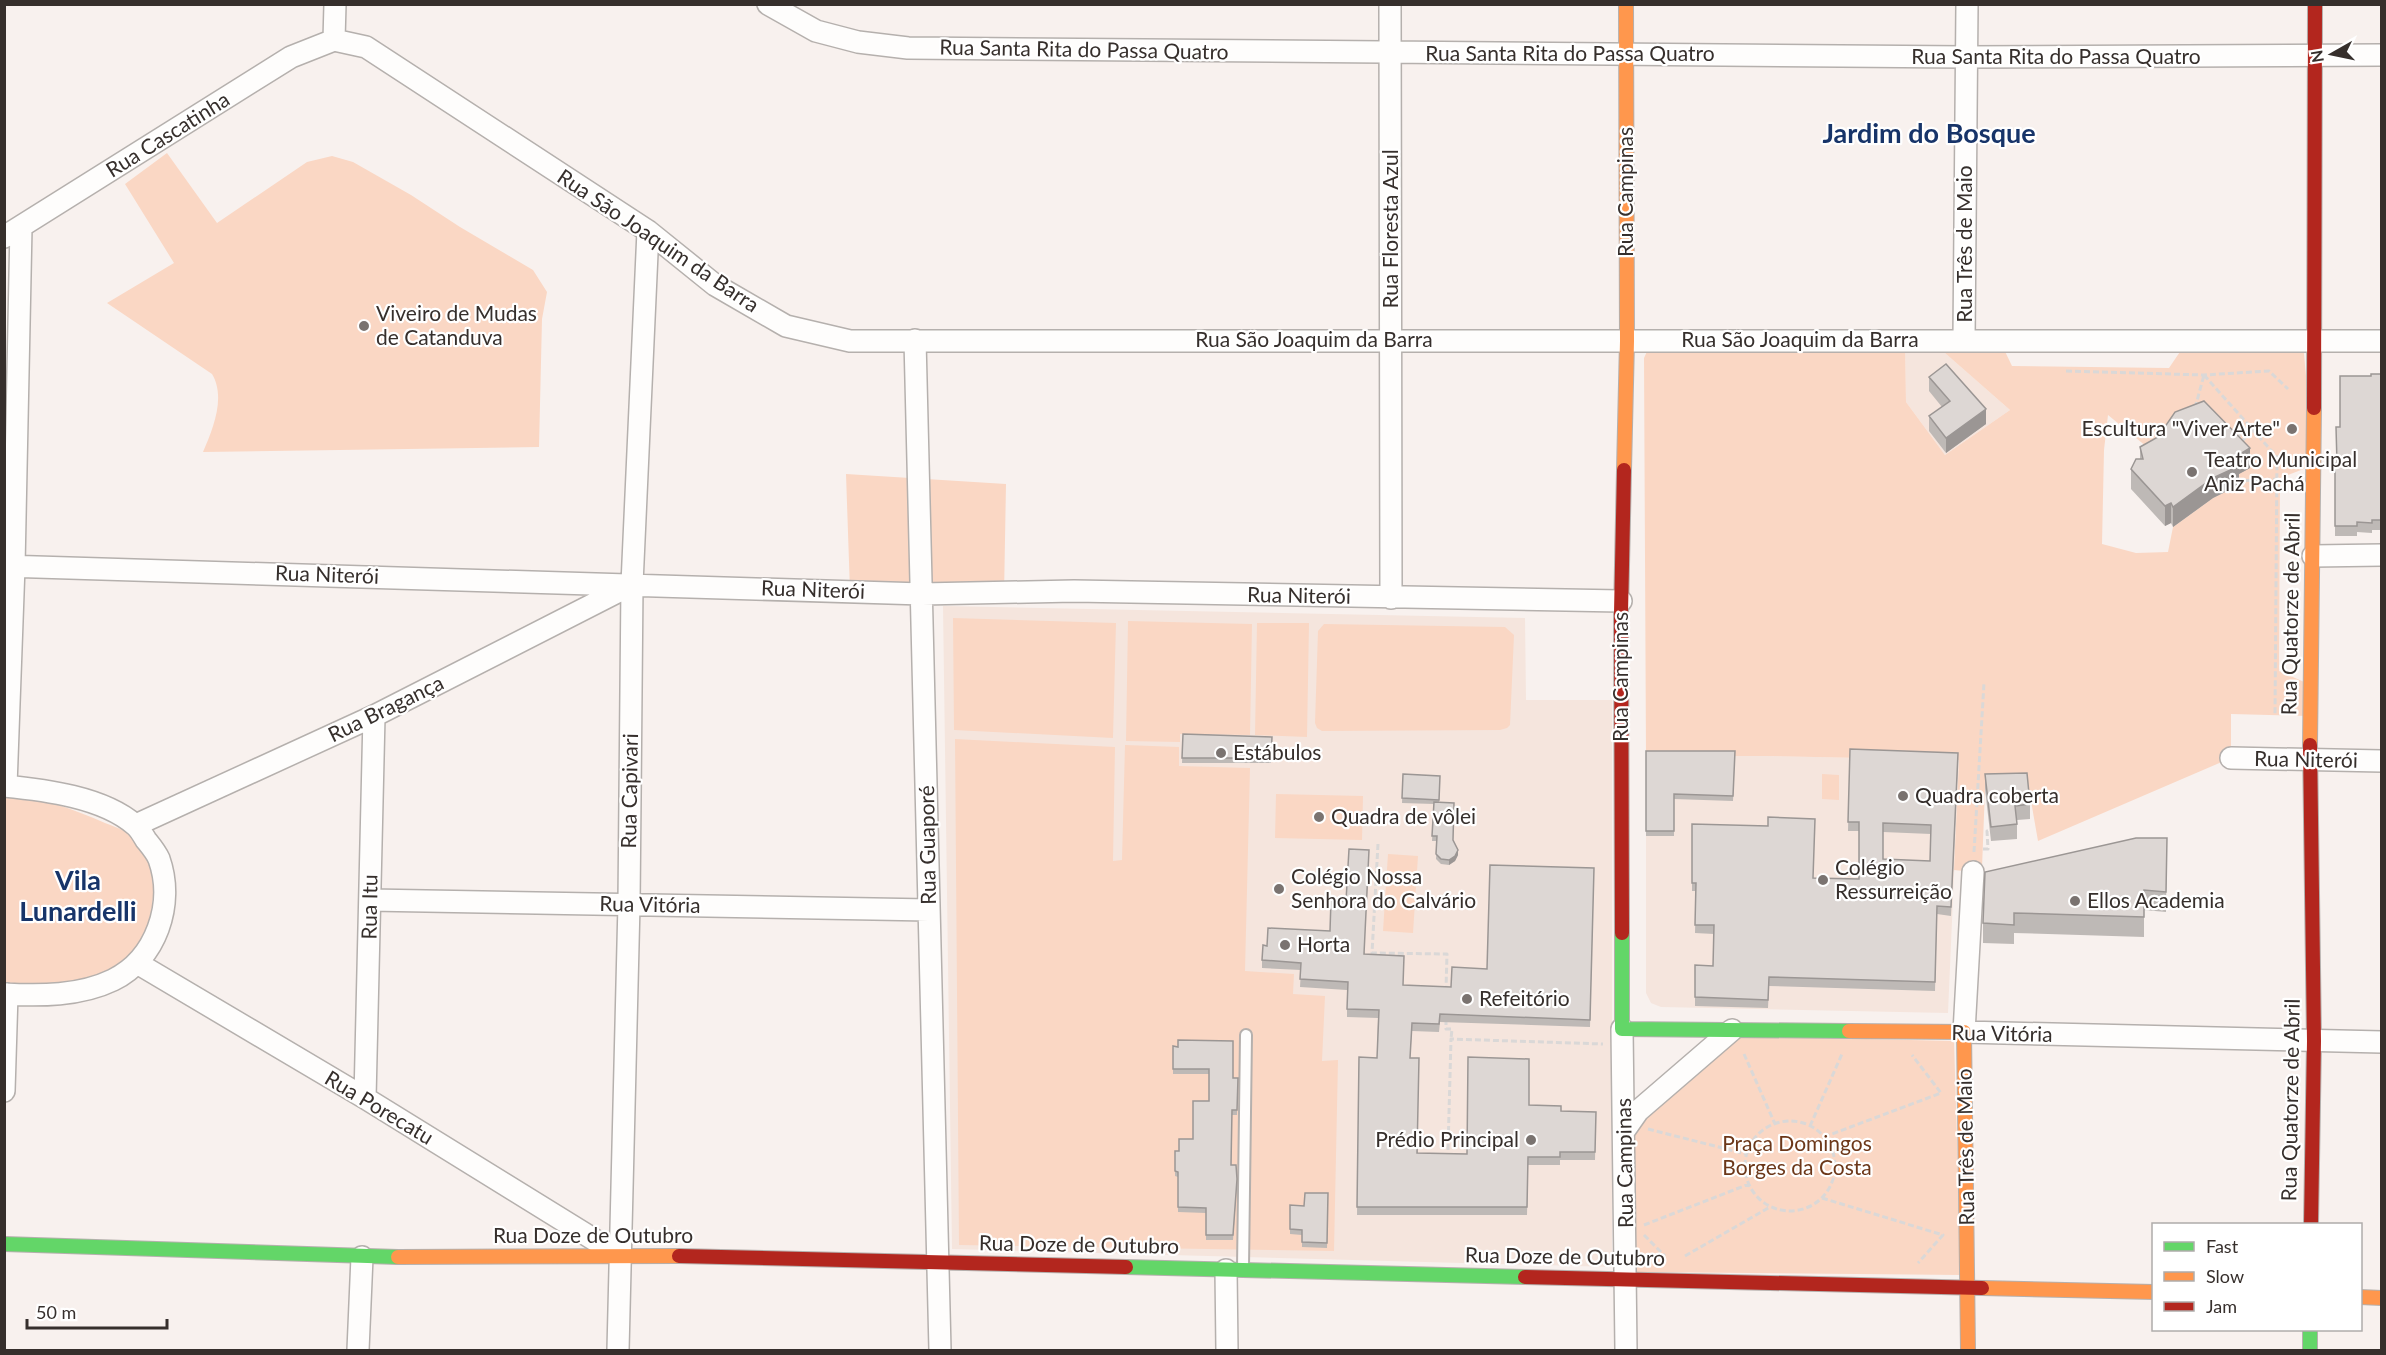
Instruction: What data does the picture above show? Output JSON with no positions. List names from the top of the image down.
{
  "streets": {
    "street": [
      "Rua Santa Rita do Passa Quatro",
      "Rua Cascatinha",
      "Rua Campinas",
      "Rua Floresta Azul",
      "Rua São Joaquim da Barra",
      "Rua Três de Maio",
      "Rua Niterói",
      "Rua Quatorze de Abril",
      "Rua Bragança",
      "Rua Capivari",
      "Rua Guaporé",
      "Rua Vitória",
      "Rua Itu",
      "Rua Porecatu",
      "Rua Doze de Outubro"
    ]
  },
  "crossings": [
    ["Rua Santa Rita do Passa Quatro", "Rua Campinas"],
    ["Rua Santa Rita do Passa Quatro", "Rua Floresta Azul"],
    ["Rua Santa Rita do Passa Quatro", "Rua Três de Maio"],
    ["Rua Santa Rita do Passa Quatro", "Rua Quatorze de Abril"],
    ["Rua Cascatinha", "Rua São Joaquim da Barra"],
    ["Rua Campinas", "Rua São Joaquim da Barra"],
    ["Rua Campinas", "Rua Niterói"],
    ["Rua Campinas", "Rua Vitória"],
    ["Rua Campinas", "Rua Doze de Outubro"],
    ["Rua Floresta Azul", "Rua São Joaquim da Barra"],
    ["Rua Floresta Azul", "Rua Niterói"],
    ["Rua São Joaquim da Barra", "Rua Três de Maio"],
    ["Rua São Joaquim da Barra", "Rua Quatorze de Abril"],
    ["Rua São Joaquim da Barra", "Rua Capivari"],
    ["Rua São Joaquim da Barra", "Rua Guaporé"],
    ["Rua Três de Maio", "Rua Vitória"],
    ["Rua Três de Maio", "Rua Doze de Outubro"],
    ["Rua Niterói", "Rua Quatorze de Abril"],
    ["Rua Niterói", "Rua Bragança"],
    ["Rua Niterói", "Rua Capivari"],
    ["Rua Niterói", "Rua Guaporé"],
    ["Rua Quatorze de Abril", "Rua Vitória"],
    ["Rua Bragança", "Rua Capivari"],
    ["Rua Bragança", "Rua Itu"],
    ["Rua Capivari", "Rua Vitória"],
    ["Rua Capivari", "Rua Porecatu"],
    ["Rua Capivari", "Rua Doze de Outubro"],
    ["Rua Guaporé", "Rua Vitória"],
    ["Rua Guaporé", "Rua Doze de Outubro"],
    ["Rua Vitória", "Rua Itu"],
    ["Rua Itu", "Rua Porecatu"],
    ["Rua Porecatu", "Rua Doze de Outubro"]
  ],
  "districts": ["Jardim do Bosque", "Vila Lunardelli"],
  "parks": ["Praça Domingos Borges da Costa"],
  "places": [
    "Viveiro de Mudas de Catanduva",
    "Escultura \"Viver Arte\"",
    "Teatro Municipal Aniz Pachá",
    "Estábulos",
    "Quadra coberta",
    "Quadra de vôlei",
    "Colégio Ressurreição",
    "Colégio Nossa Senhora do Calvário",
    "Ellos Academia",
    "Horta",
    "Refeitório",
    "Prédio Principal"
  ],
  "legend": ["Fast", "Slow", "Jam"],
  "scale_bar": "50 m",
  "north": "left"
}
